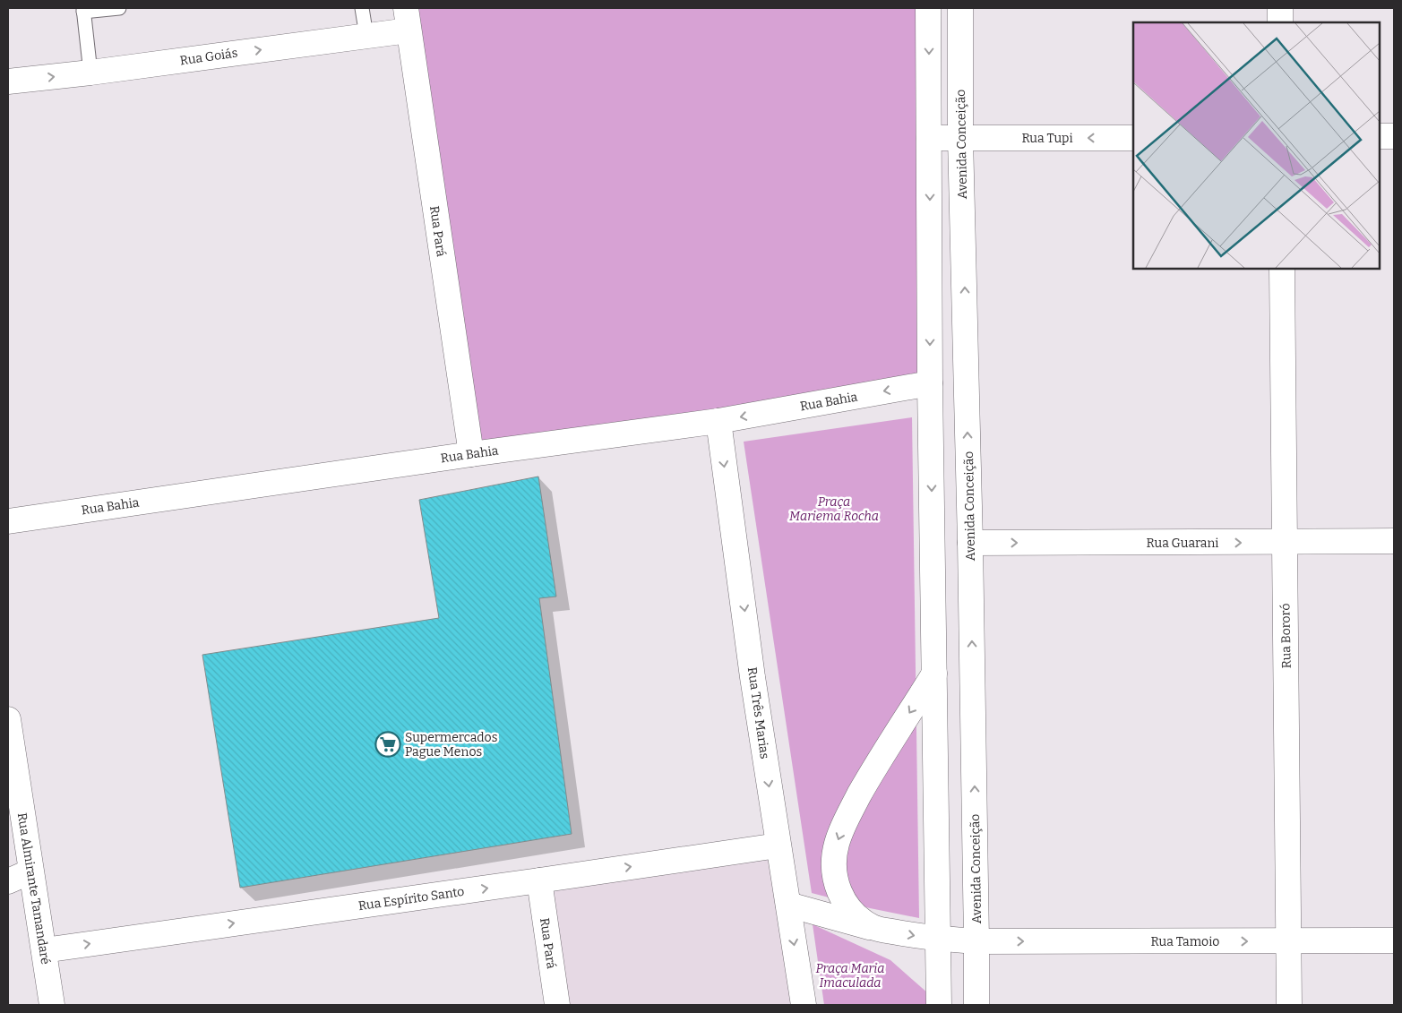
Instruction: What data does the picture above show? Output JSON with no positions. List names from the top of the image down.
{
  "streets": {
    "street": [
      "Rua Goiás",
      "Rua Tupi",
      "Avenida Conceição",
      "Rua Pará",
      "Rua Bahia",
      "Rua Guarani",
      "Rua Bororó",
      "Rua Três Marias",
      "Rua Almirante Tamandaré",
      "Rua Espírito Santo",
      "Rua Tamoio"
    ]
  },
  "crossings": [
    ["Rua Goiás", "Rua Pará"],
    ["Rua Tupi", "Avenida Conceição"],
    ["Avenida Conceição", "Rua Guarani"],
    ["Avenida Conceição", "Rua Tamoio"],
    ["Rua Pará", "Rua Bahia"],
    ["Rua Pará", "Rua Espírito Santo"],
    ["Rua Bahia", "Rua Três Marias"],
    ["Rua Guarani", "Rua Bororó"],
    ["Rua Bororó", "Rua Tamoio"],
    ["Rua Três Marias", "Rua Espírito Santo"],
    ["Rua Três Marias", "Rua Tamoio"],
    ["Rua Almirante Tamandaré", "Rua Espírito Santo"]
  ],
  "one_way": [
    "Rua Goiás",
    "Rua Tupi",
    "Rua Guarani",
    "Rua Espírito Santo",
    "Rua Tamoio"
  ],
  "parks": ["Praça Mariema Rocha", "Praça Maria Imaculada"],
  "places": {
    "supermarket": ["Supermercados Pague Menos"]
  }
}
